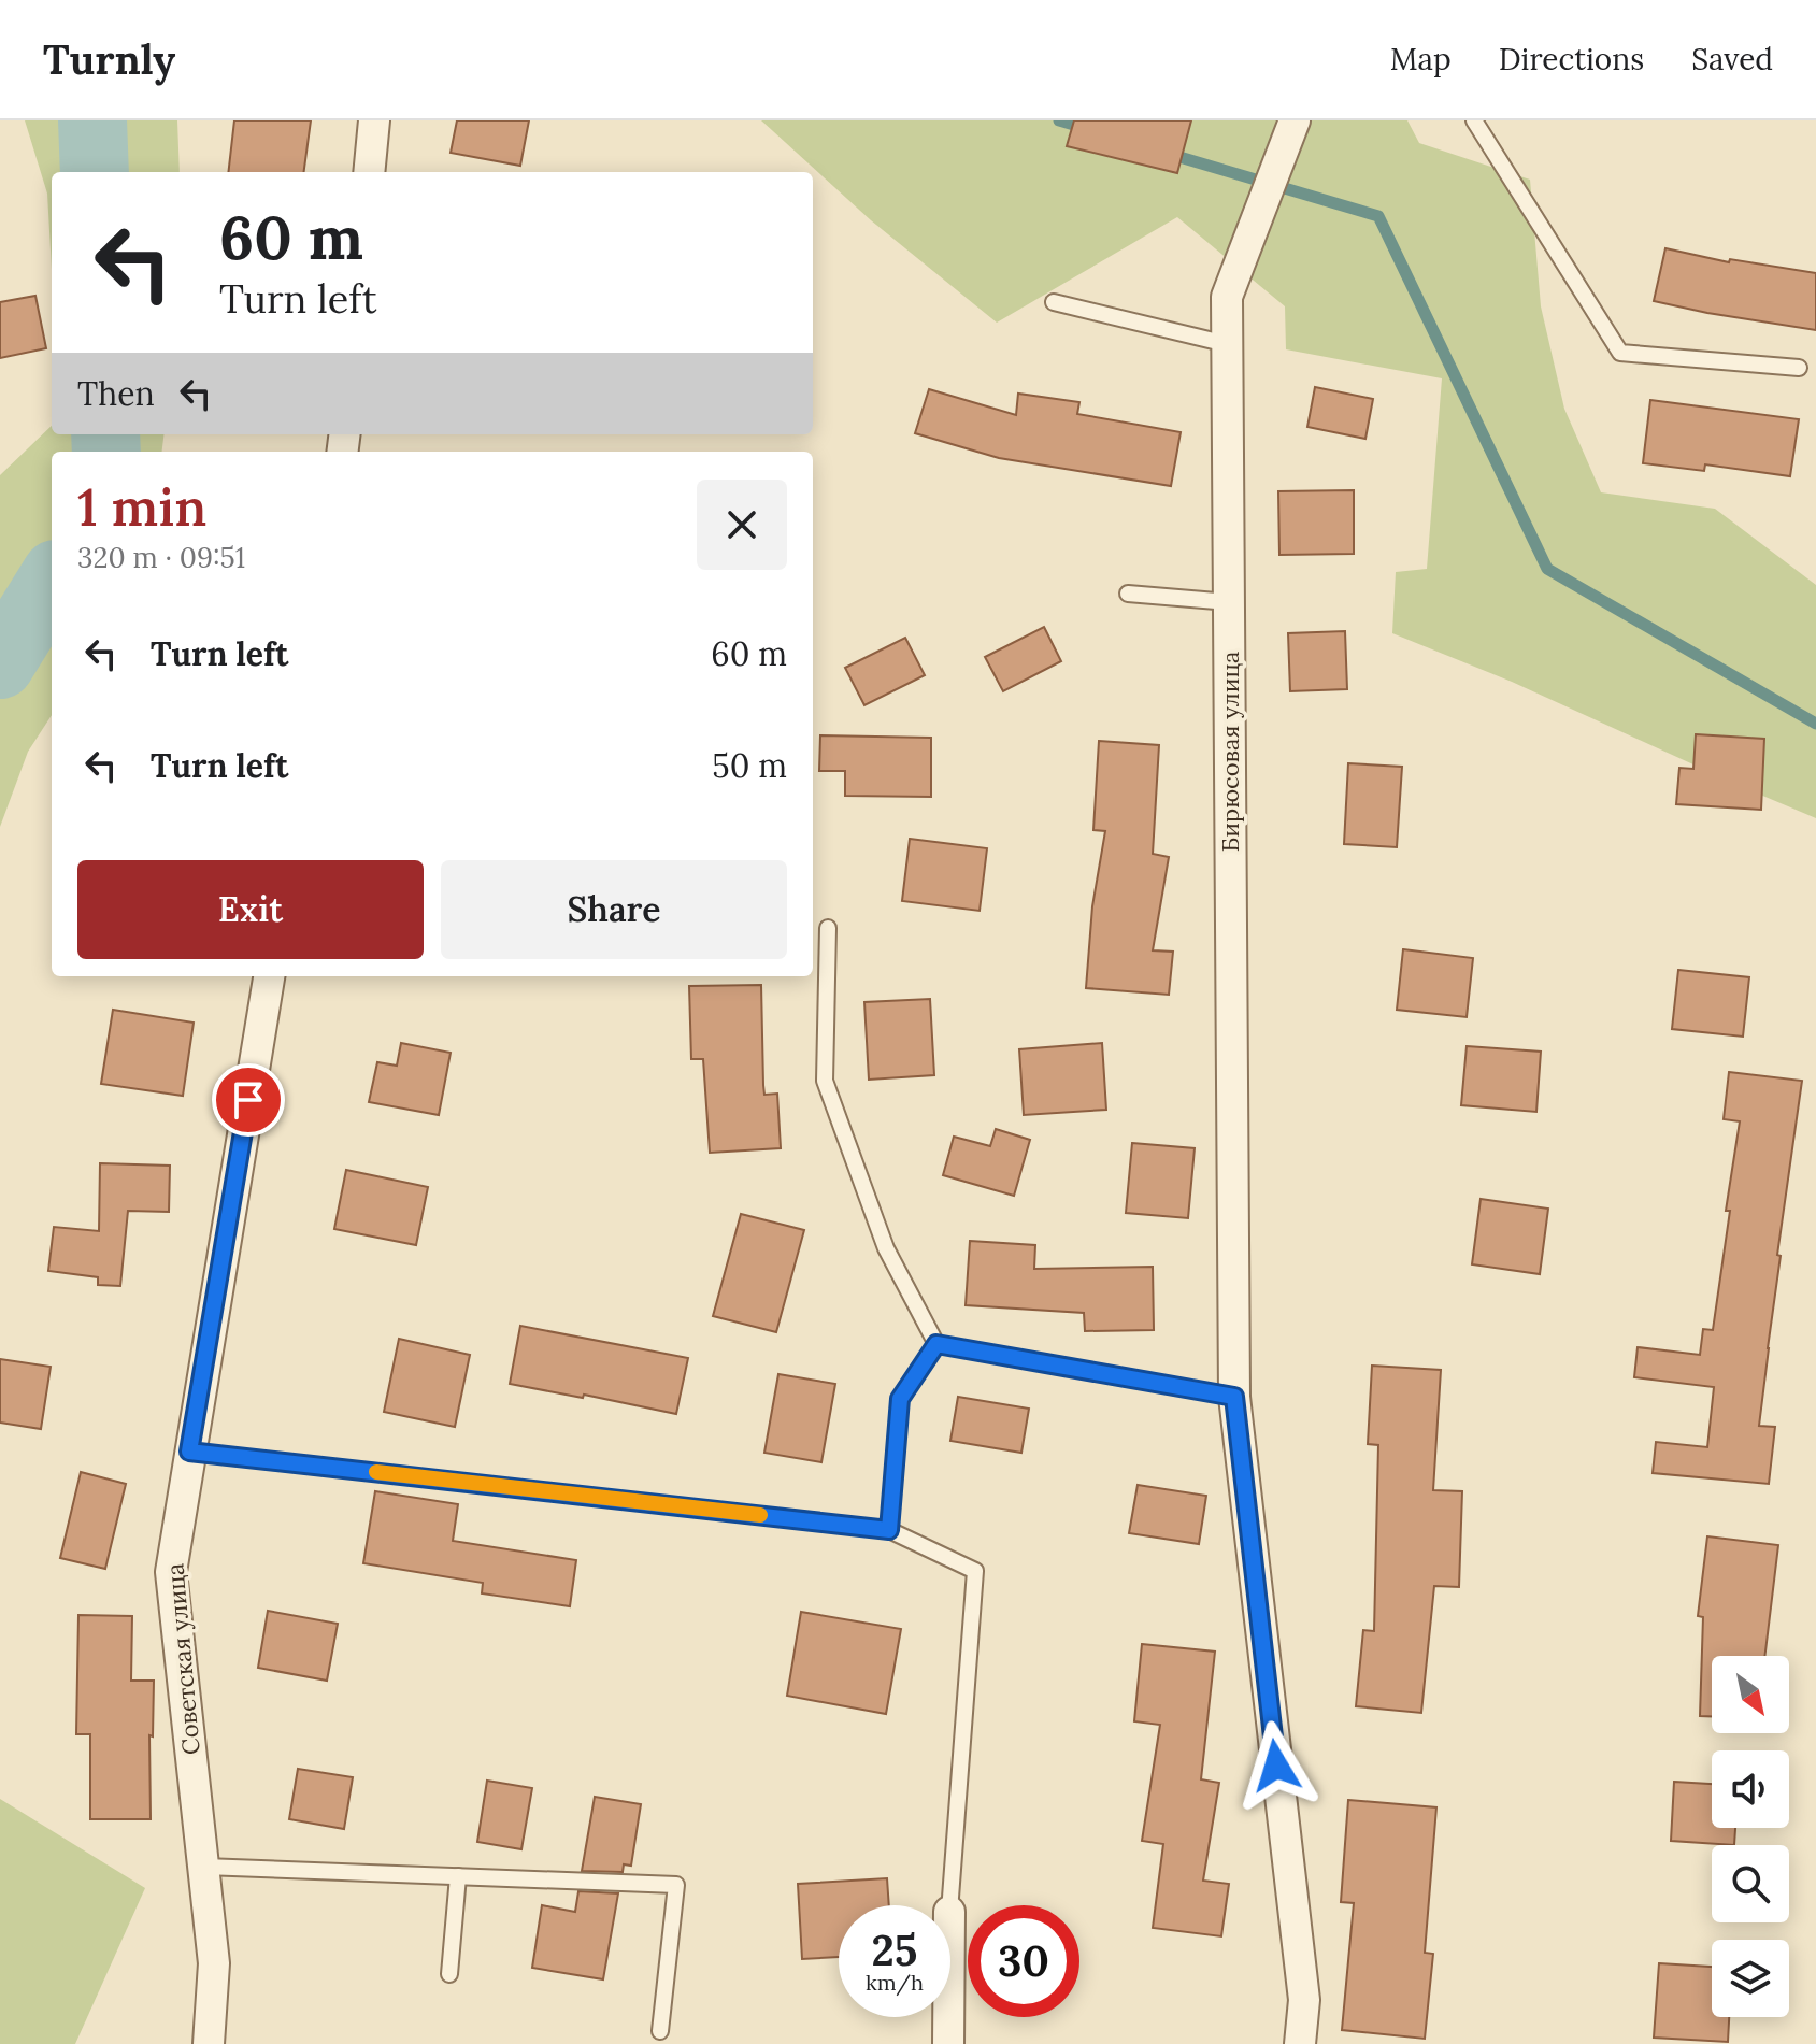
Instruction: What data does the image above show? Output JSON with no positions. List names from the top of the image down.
{
  "streets": {
    "street": ["Бирюсовая улица", "Советская улица"]
  },
  "north": "bottom right",
  "page": {
    "header": "Turnly",
    "nav": ["Map", "Directions", "Saved"],
    "turn": ["60 m", "Turn left"],
    "then": "Then",
    "heading": ["1 min", "320 m · 09:51"],
    "list": [
      {
        "name": "Turn left",
        "value": "60 m"
      },
      {
        "name": "Turn left",
        "value": "50 m"
      }
    ],
    "buttons": ["Exit", "Share"],
    "speed": "25 km/h",
    "limit": "30"
  }
}
